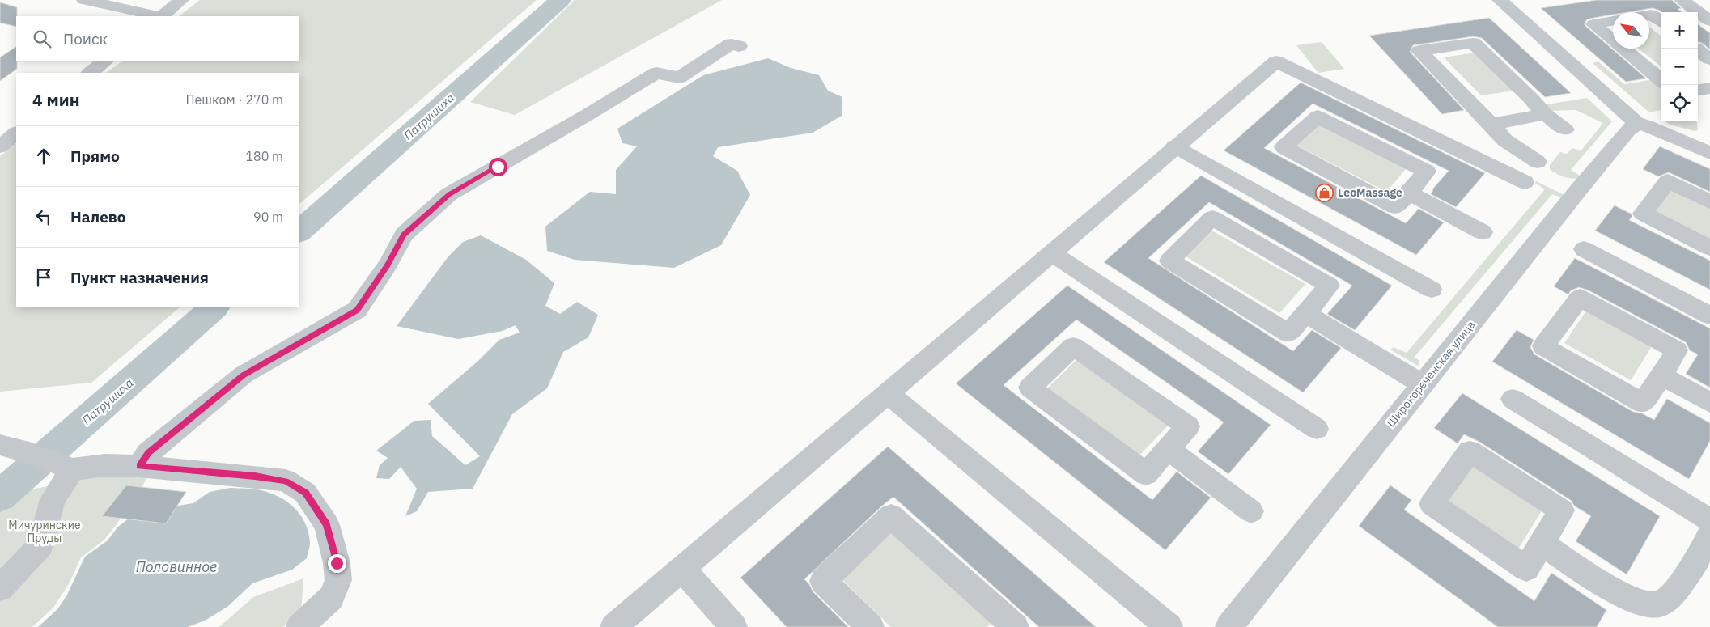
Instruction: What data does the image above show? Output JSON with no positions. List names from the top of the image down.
{
  "streets": {
    "street": ["Широкореченская улица"]
  },
  "water": ["Патрушиха", "Половинное"],
  "parks": ["Мичуринские Пруды"],
  "places": {
    "shop": ["LeoMassage"]
  },
  "north": "top left",
  "page": {
    "map_buttons": ["+", "−"],
    "search": "Поиск",
    "heading": ["4 мин", "Пешком · 270 m"],
    "list": [
      ["Прямо", "180 m"],
      ["Налево", "90 m"],
      "Пункт назначения"
    ]
  }
}
